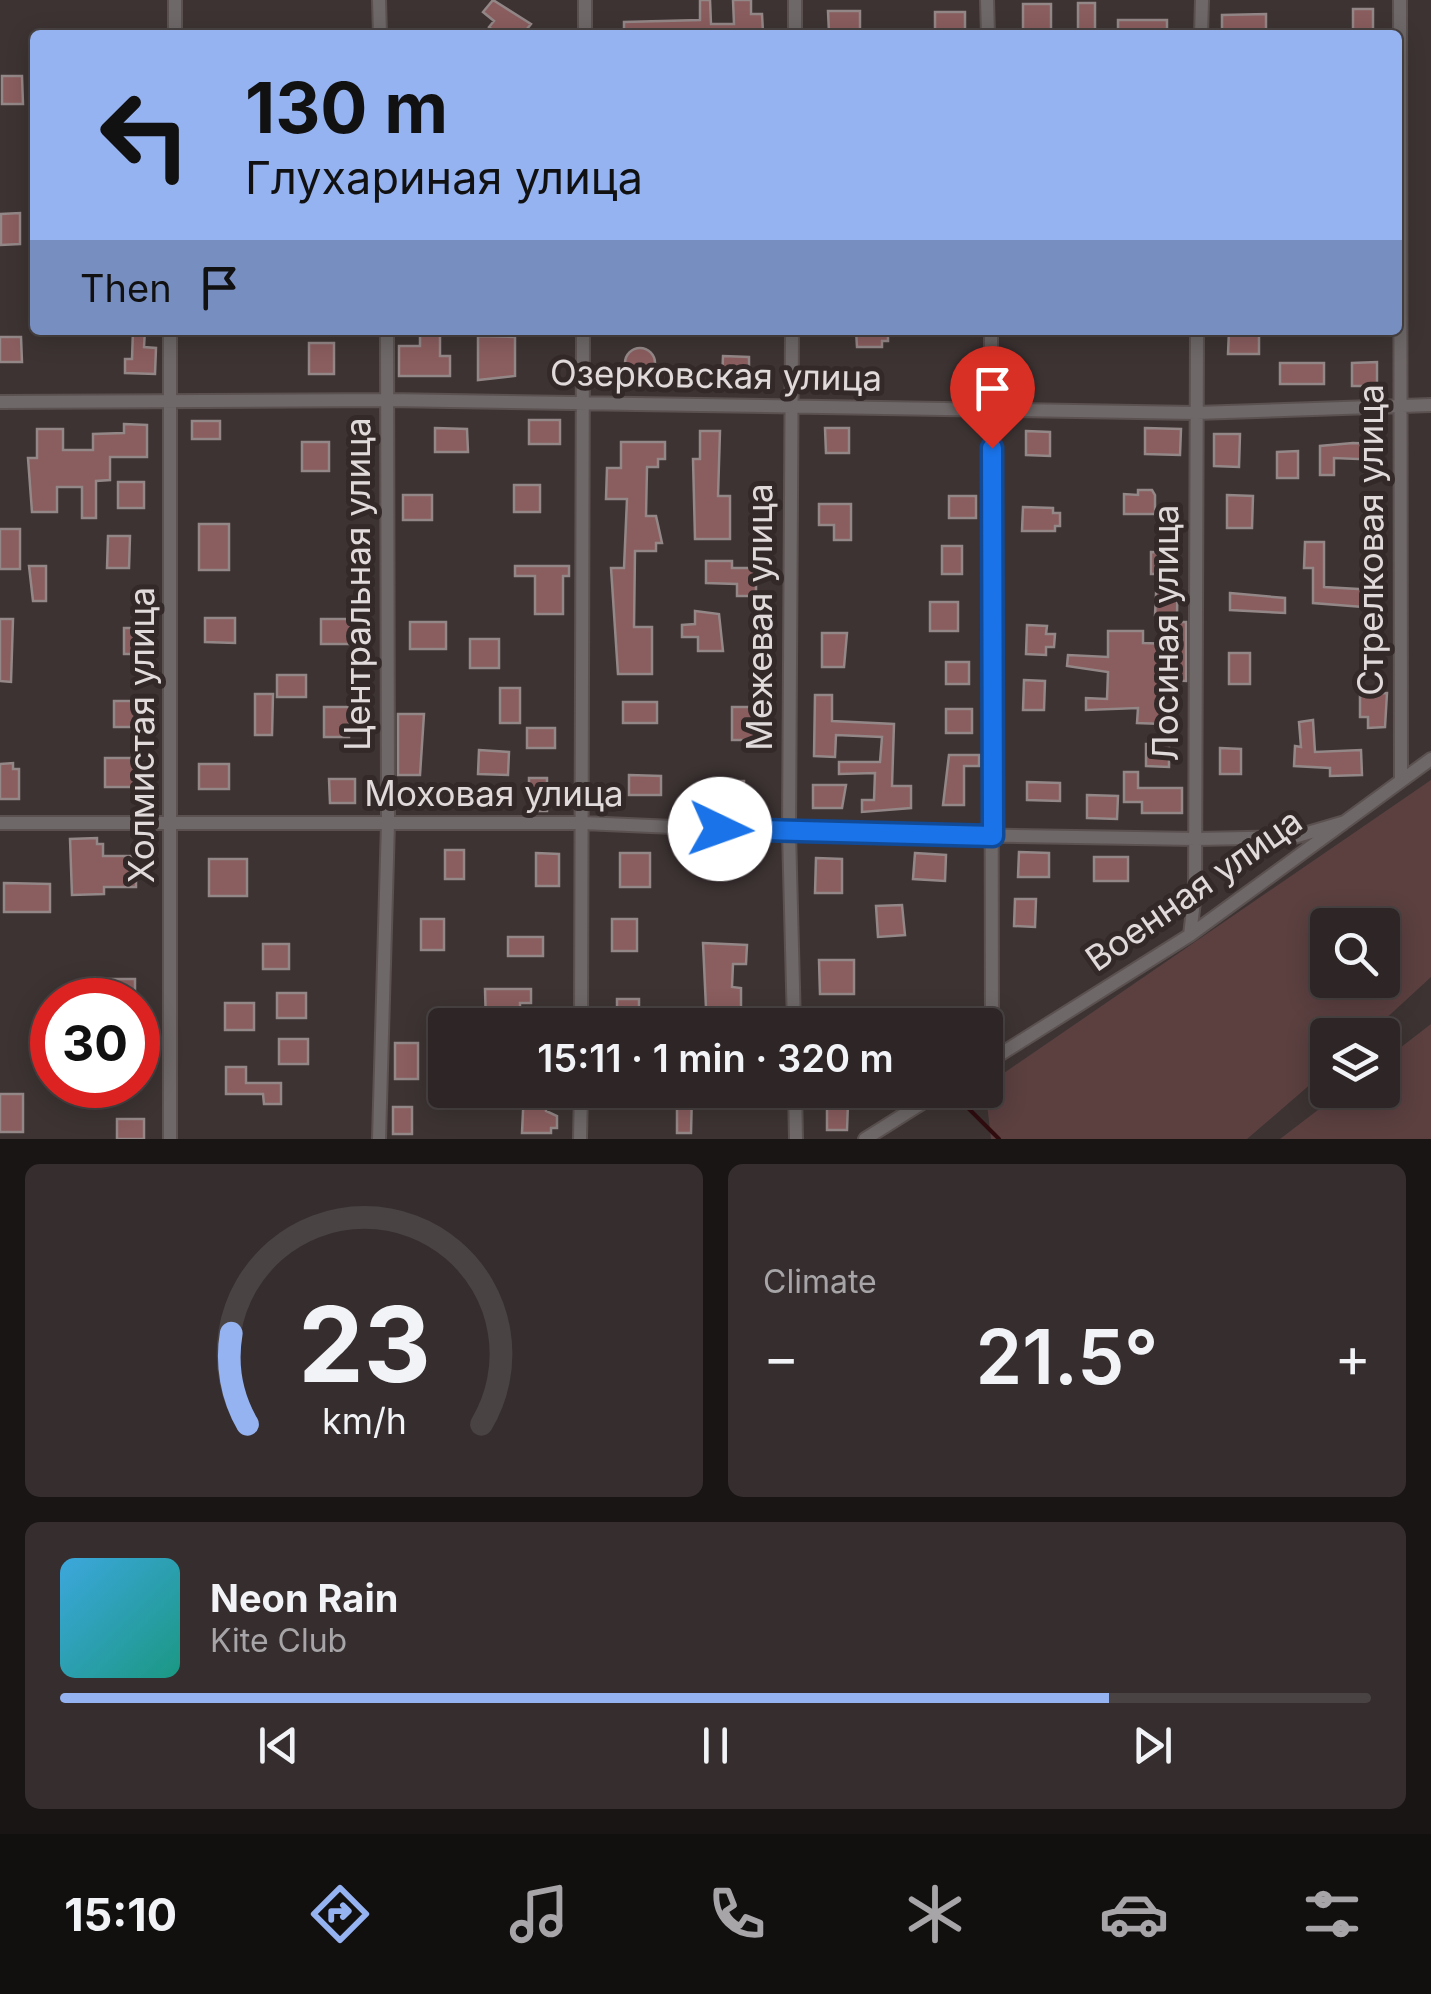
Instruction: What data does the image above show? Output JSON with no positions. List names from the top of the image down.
{
  "streets": {
    "street": [
      "Озерковская улица",
      "Стрелковая улица",
      "Центральная улица",
      "Межевая улица",
      "Лосиная улица",
      "Холмистая улица",
      "Моховая улица",
      "Военная улица"
    ]
  },
  "crossings": [
    ["Озерковская улица", "Стрелковая улица"],
    ["Озерковская улица", "Центральная улица"],
    ["Озерковская улица", "Межевая улица"],
    ["Озерковская улица", "Лосиная улица"],
    ["Озерковская улица", "Холмистая улица"],
    ["Стрелковая улица", "Военная улица"],
    ["Центральная улица", "Моховая улица"],
    ["Межевая улица", "Моховая улица"],
    ["Лосиная улица", "Моховая улица"],
    ["Лосиная улица", "Военная улица"],
    ["Холмистая улица", "Моховая улица"],
    ["Моховая улица", "Военная улица"]
  ],
  "page": {
    "turn": ["130 m", "Глухариная улица"],
    "then": "Then",
    "limit": "30",
    "trip": "15:11 · 1 min · 320 m",
    "tile": "Climate",
    "heat": ["−", "21.5°", "+"],
    "song": ["Neon Rain", "Kite Club"],
    "tabs": "15:10",
    "gauge": ["23", "km/h"]
  }
}
